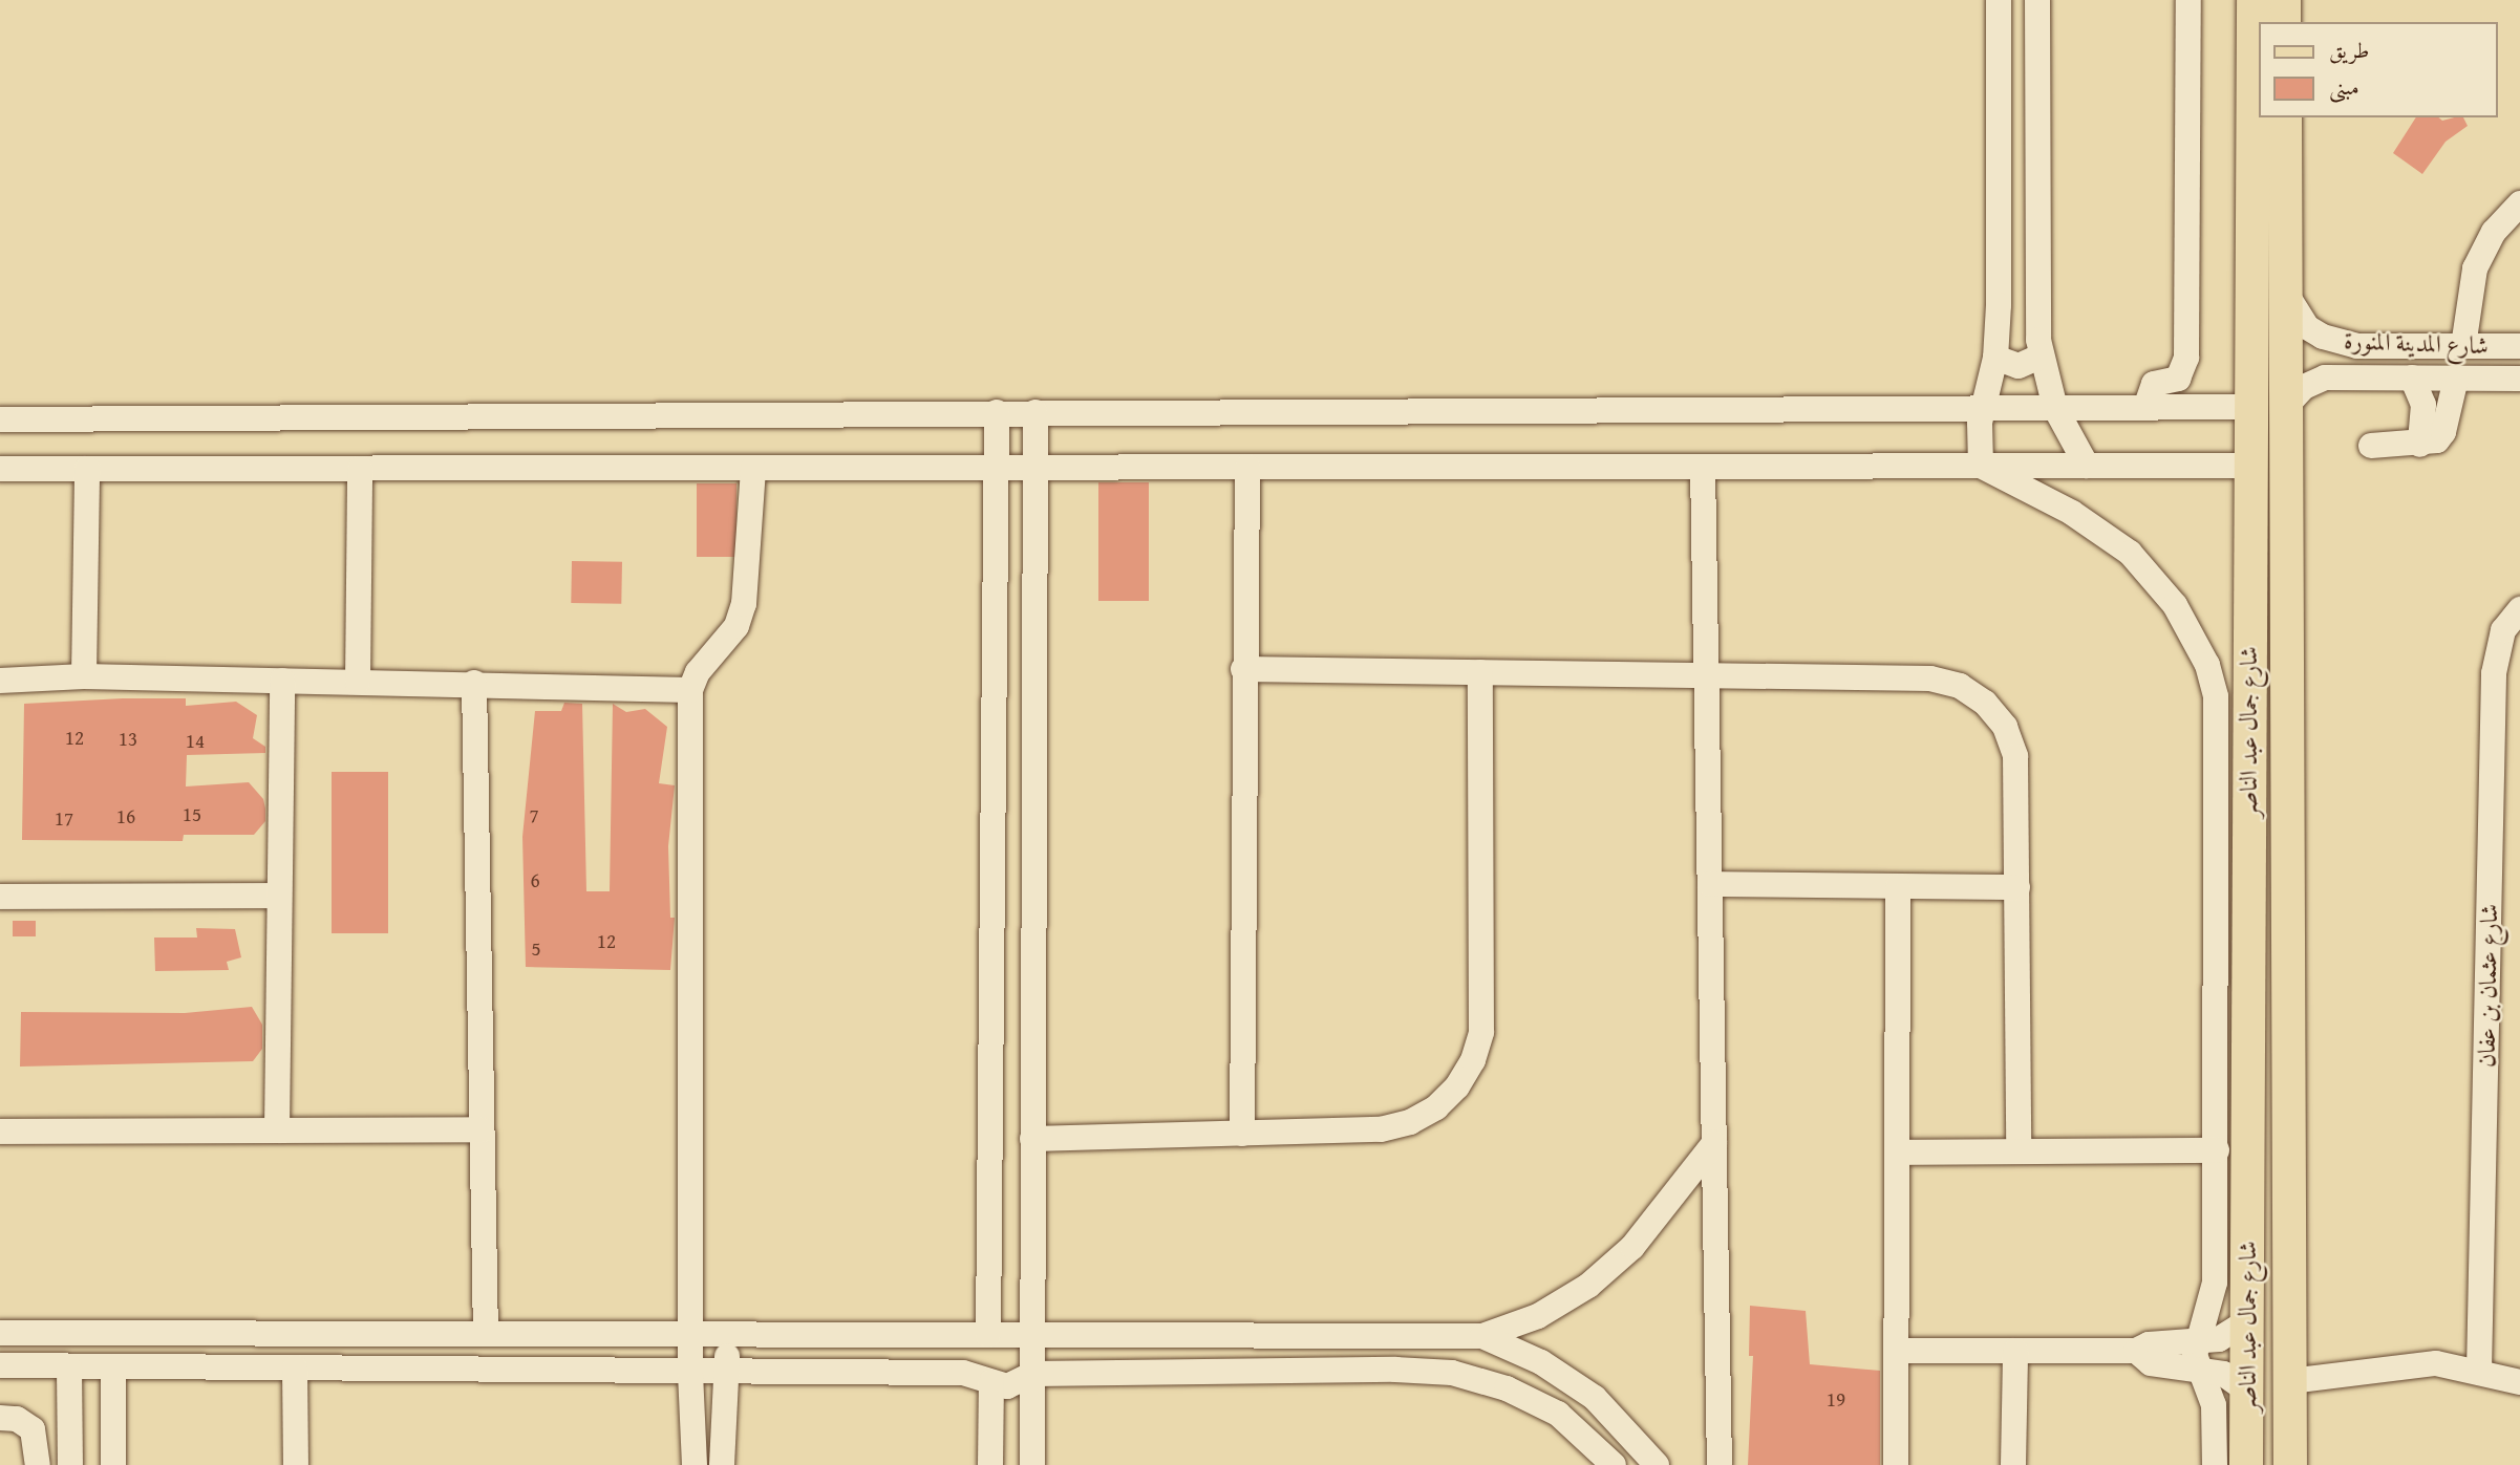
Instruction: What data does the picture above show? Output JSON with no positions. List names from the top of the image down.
{
  "streets": {
    "main road": ["شارع جمال عبد الناصر"],
    "street": ["شارع المدينة المنورة", "شارع عثمان بن عفان"]
  },
  "crossings": [
    ["شارع المدينة المنورة", "شارع جمال عبد الناصر"]
  ],
  "house_numbers": [
    "12",
    "13",
    "14",
    "15",
    "7",
    "16",
    "17",
    "6",
    "12",
    "5",
    "19"
  ],
  "legend": ["طريق", "مبنى"]
}
